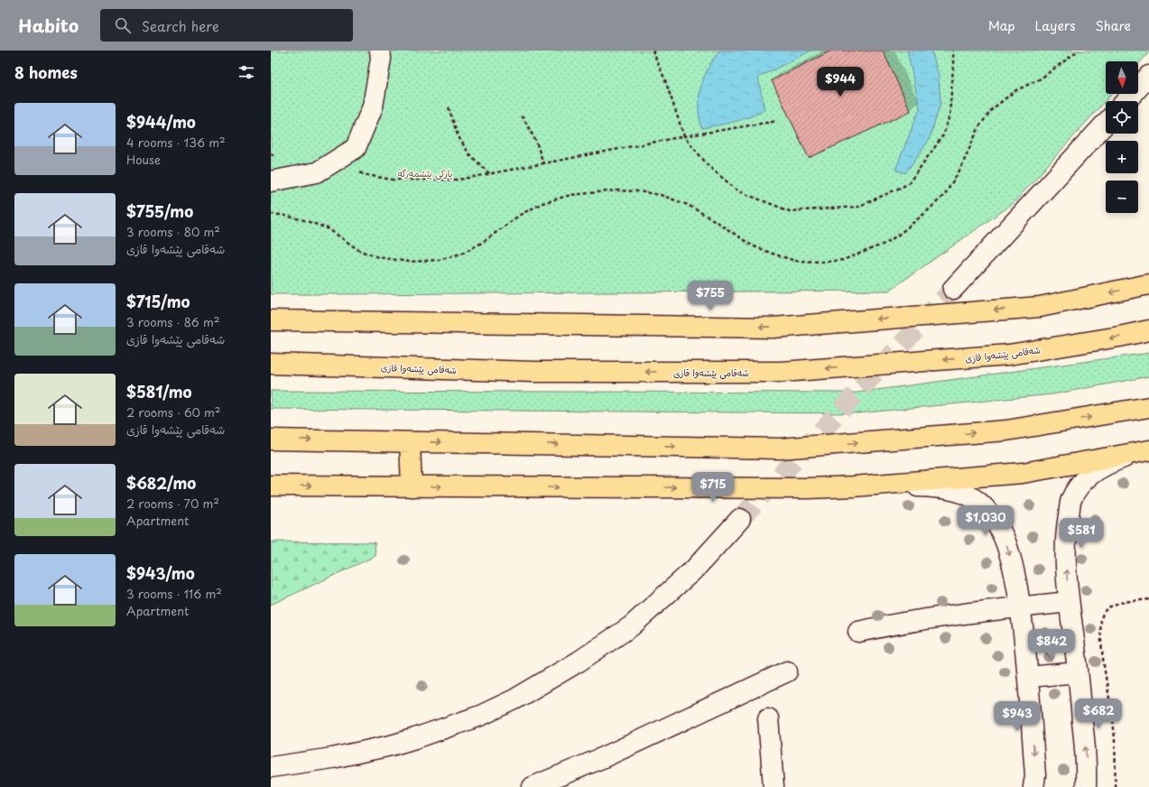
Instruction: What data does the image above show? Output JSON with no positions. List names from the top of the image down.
{
  "streets": {
    "main road": ["شەقامی پێشەوا قازی"]
  },
  "parks": ["پارکی پێشمەرگە"],
  "north": "bottom",
  "page": {
    "header": "Habito",
    "search": "Search here",
    "nav": ["Map", "Layers", "Share"],
    "heading": "8 homes",
    "map_buttons": ["+", "−"],
    "price": [
      "$944",
      "$755",
      "$715",
      "$1,030",
      "$581",
      "$842",
      "$682",
      "$943"
    ],
    "list": [
      {
        "name": "$944/mo",
        "note": "4 rooms · 136 m² · House"
      },
      {
        "name": "$755/mo",
        "note": "3 rooms · 80 m² · شەقامی پێشەوا قازی"
      },
      {
        "name": "$715/mo",
        "note": "3 rooms · 86 m² · شەقامی پێشەوا قازی"
      },
      {
        "name": "$581/mo",
        "note": "2 rooms · 60 m² · شەقامی پێشەوا قازی"
      },
      {
        "name": "$682/mo",
        "note": "2 rooms · 70 m² · Apartment"
      },
      {
        "name": "$943/mo",
        "note": "3 rooms · 116 m² · Apartment"
      }
    ]
  }
}
